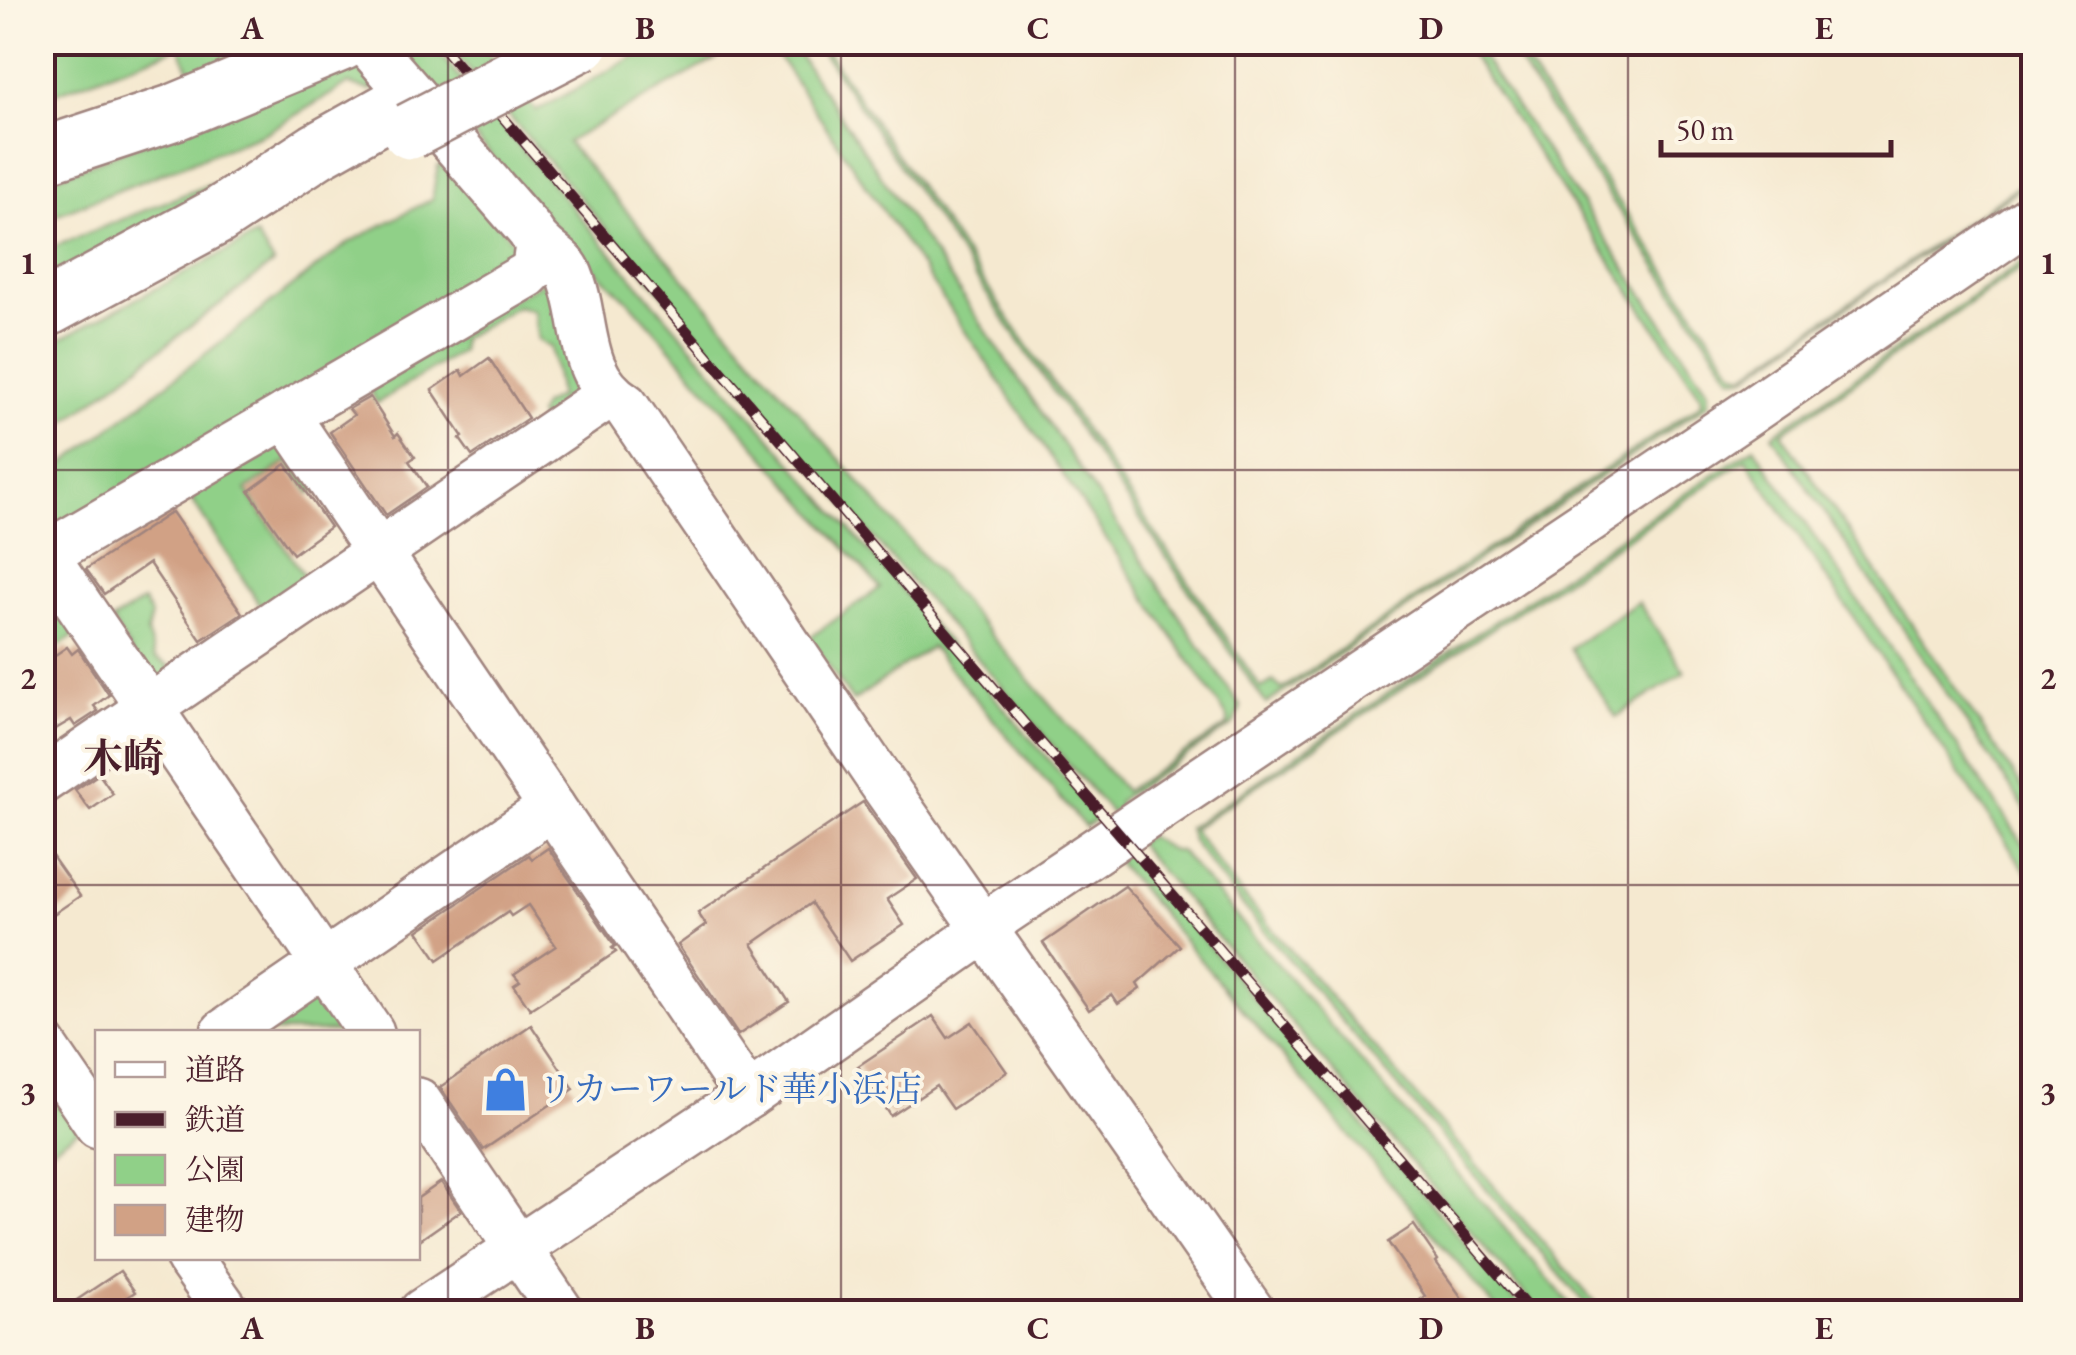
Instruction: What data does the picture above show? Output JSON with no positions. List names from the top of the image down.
{
  "districts": ["木崎"],
  "places": {
    "shop": ["リカーワールド華小浜店"]
  },
  "legend": [
    "道路",
    "鉄道",
    "公園",
    "建物"
  ],
  "scale_bar": "50 m",
  "grid": {
    "columns": [
      "A",
      "B",
      "C",
      "D",
      "E"
    ],
    "rows": ["1", "2", "3"]
  }
}
